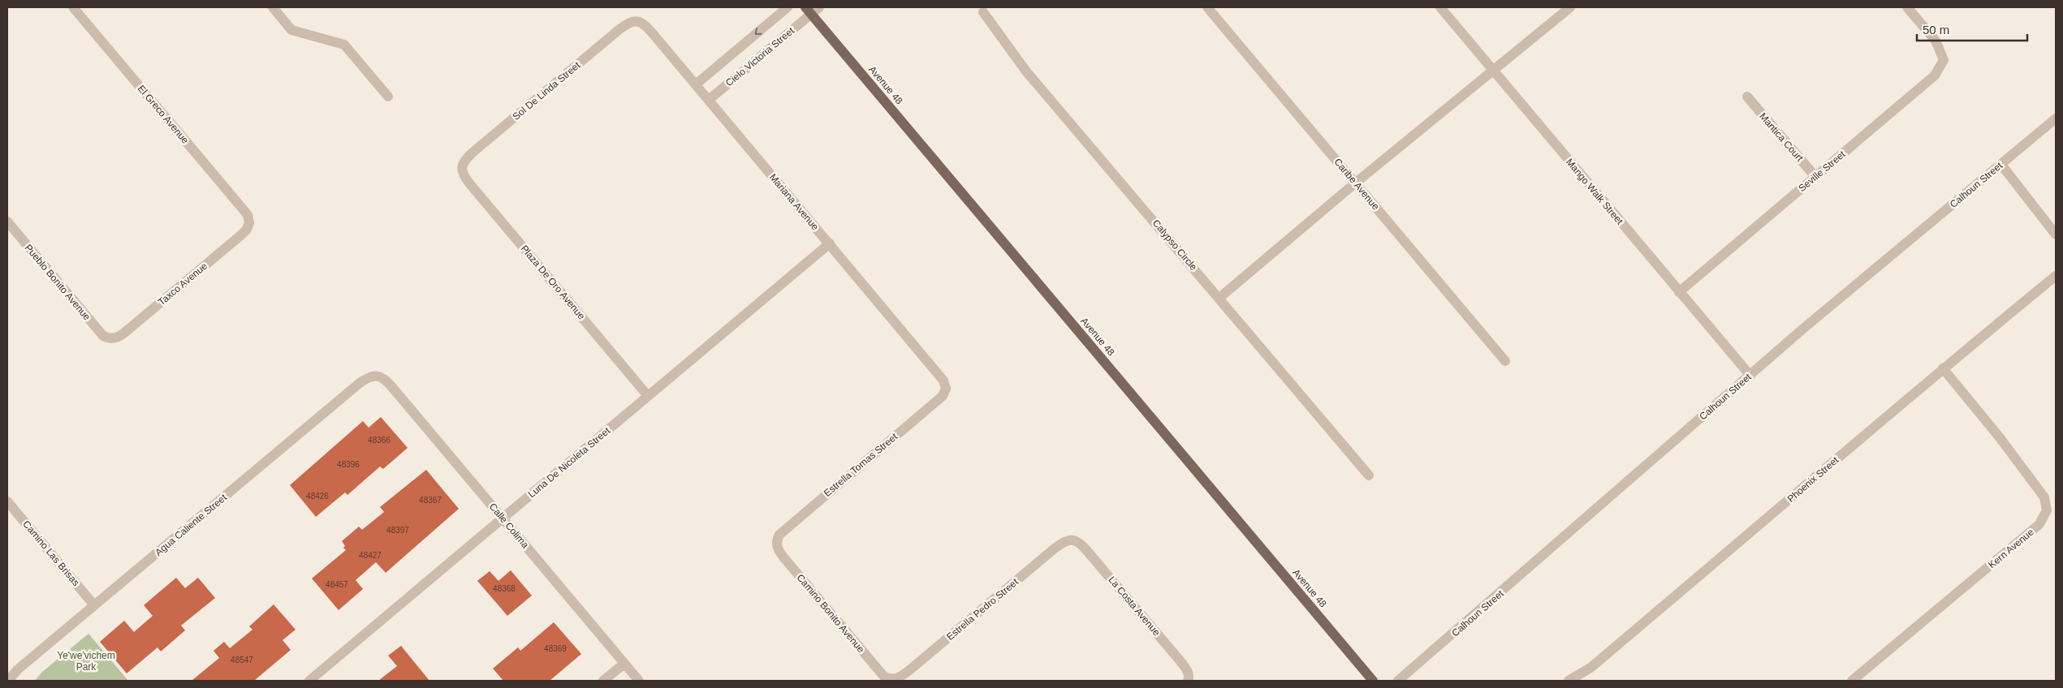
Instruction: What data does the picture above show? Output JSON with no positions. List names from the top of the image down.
{
  "streets": {
    "main road": ["Avenue 48"],
    "street": [
      "Cielo Victoria Street",
      "Sol De Linda Street",
      "El Greco Avenue",
      "Mantica Court",
      "Seville Street",
      "Caribe Avenue",
      "Calhoun Street",
      "Mango Walk Street",
      "Mariana Avenue",
      "Calypso Circle",
      "Pueblo Bonito Avenue",
      "Plaza De Oro Avenue",
      "Taxco Avenue",
      "Luna De Nicoleta Street",
      "Estrella Tomas Street",
      "Phoenix Street",
      "Agua Caliente Street",
      "Calle Colima",
      "Kern Avenue",
      "Camino Las Brisas",
      "La Costa Avenue",
      "Estrella Pedro Street",
      "Camino Bonito Avenue"
    ]
  },
  "crossings": [
    ["Cielo Victoria Street", "Avenue 48"],
    ["Cielo Victoria Street", "Mariana Avenue"],
    ["Sol De Linda Street", "Mariana Avenue"],
    ["Sol De Linda Street", "Plaza De Oro Avenue"],
    ["El Greco Avenue", "Taxco Avenue"],
    ["Mantica Court", "Seville Street"],
    ["Seville Street", "Mango Walk Street"],
    ["Calhoun Street", "Mango Walk Street"],
    ["Mariana Avenue", "Luna De Nicoleta Street"],
    ["Mariana Avenue", "Estrella Tomas Street"],
    ["Pueblo Bonito Avenue", "Taxco Avenue"],
    ["Plaza De Oro Avenue", "Luna De Nicoleta Street"],
    ["Luna De Nicoleta Street", "Calle Colima"],
    ["Estrella Tomas Street", "Camino Bonito Avenue"],
    ["Phoenix Street", "Kern Avenue"],
    ["Agua Caliente Street", "Calle Colima"],
    ["Agua Caliente Street", "Camino Las Brisas"],
    ["La Costa Avenue", "Estrella Pedro Street"],
    ["Estrella Pedro Street", "Camino Bonito Avenue"]
  ],
  "parks": ["Ye'we'vichem Park"],
  "house_numbers": [
    "48366",
    "48396",
    "48426",
    "48367",
    "48397",
    "48427",
    "48457",
    "48368",
    "48369",
    "48547"
  ],
  "scale_bar": "50 m"
}
